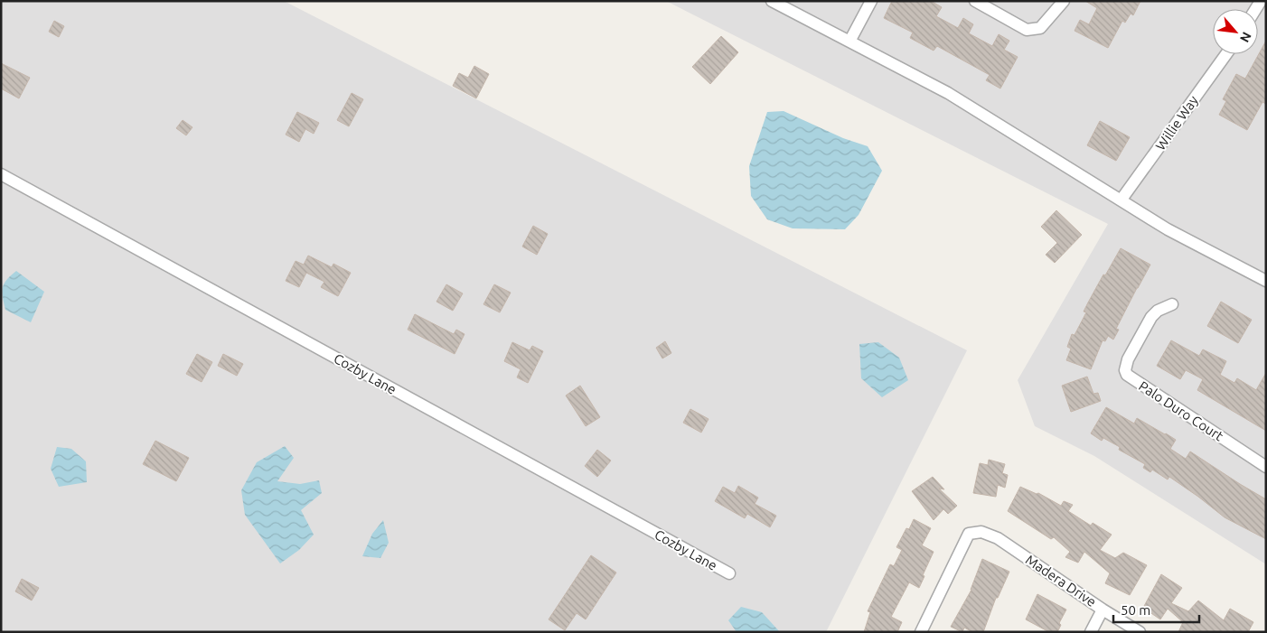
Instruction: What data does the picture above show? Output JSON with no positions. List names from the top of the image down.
{
  "streets": {
    "street": [
      "Willie Way",
      "Cozby Lane",
      "Palo Duro Court",
      "Madera Drive"
    ]
  },
  "scale_bar": "50 m",
  "north": "bottom right"
}
